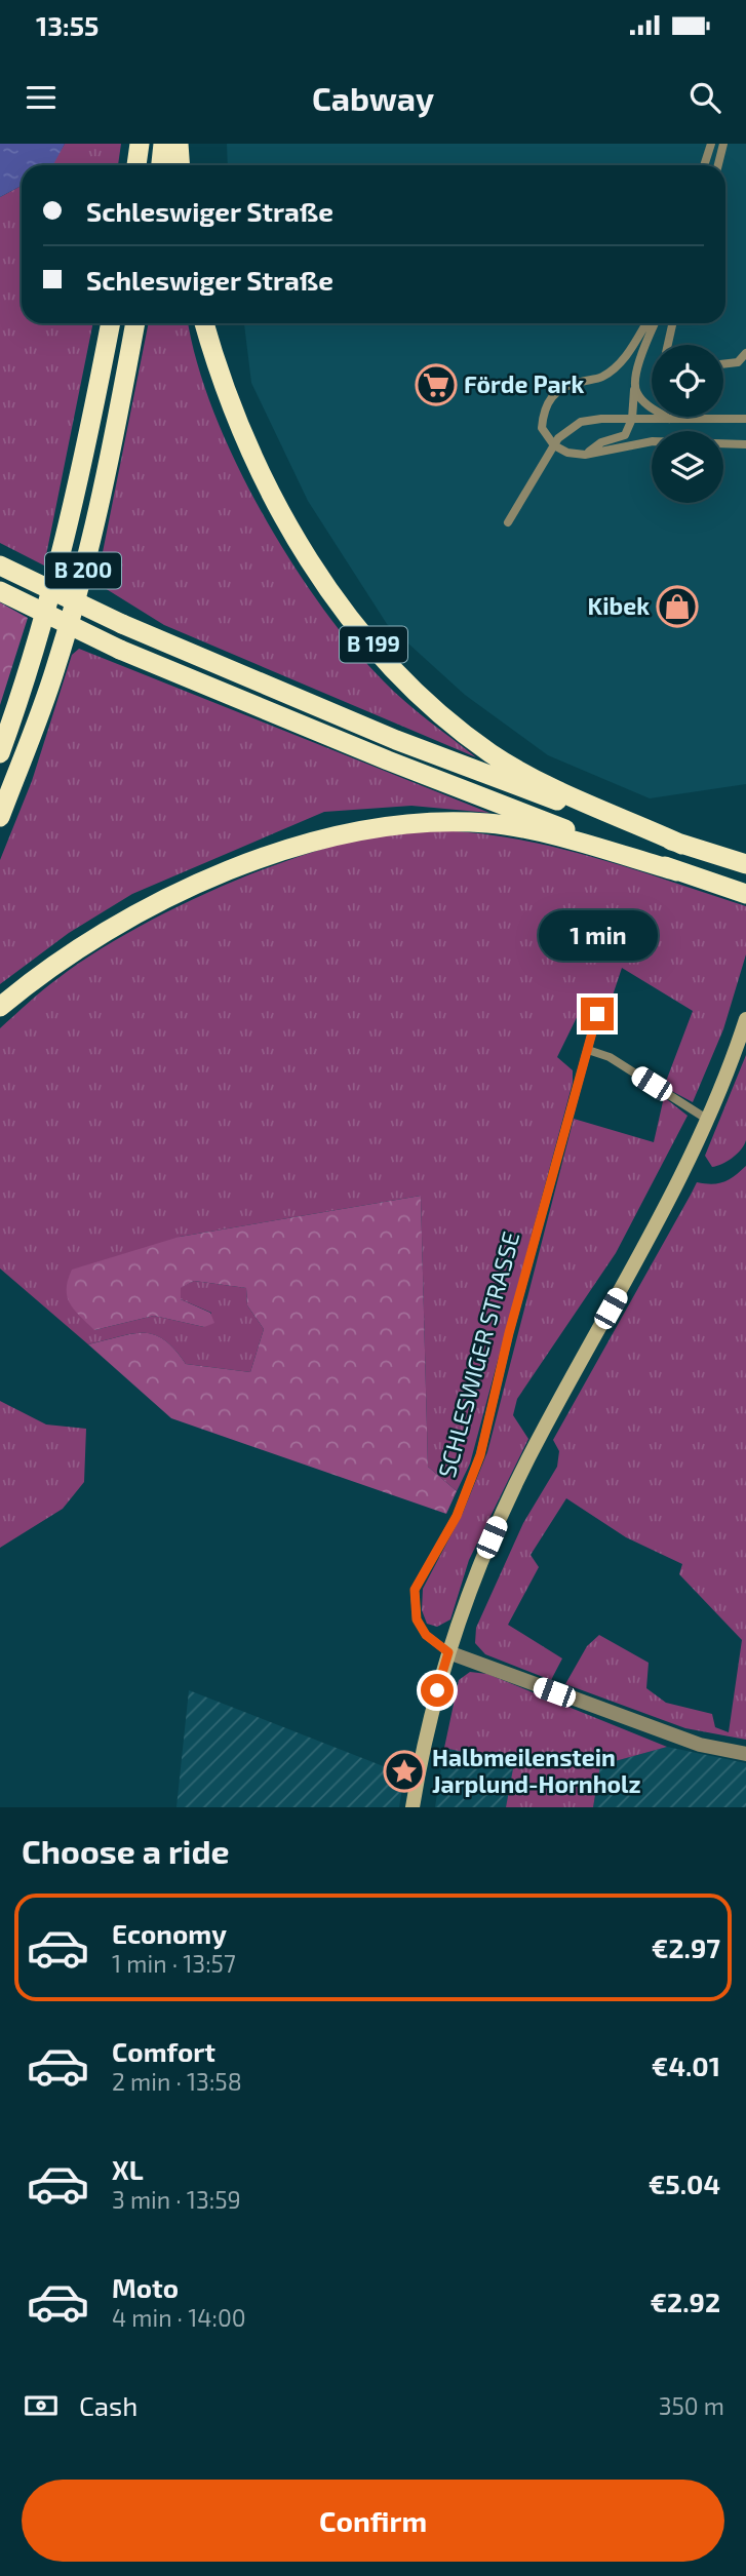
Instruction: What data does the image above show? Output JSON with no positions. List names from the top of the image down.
{
  "streets": {
    "highway": ["B 200", "B 199"],
    "street": ["SCHLESWIGER STRASSE"]
  },
  "places": {
    "supermarket": ["Förde Park"],
    "shop": ["Kibek"],
    "place": ["Halbmeilenstein Jarplund-Hornholz"]
  },
  "page": {
    "status": "13:55",
    "header": "Cabway",
    "banner": ["Schleswiger Straße", "Schleswiger Straße"],
    "bubble": "1 min",
    "heading": "Choose a ride",
    "list": [
      {
        "name": "Economy",
        "note": "1 min · 13:57",
        "value": "€2.97"
      },
      {
        "name": "Comfort",
        "note": "2 min · 13:58",
        "value": "€4.01"
      },
      {
        "name": "XL",
        "note": "3 min · 13:59",
        "value": "€5.04"
      },
      {
        "name": "Moto",
        "note": "4 min · 14:00",
        "value": "€2.92"
      }
    ],
    "pay": ["Cash", "350 m"],
    "buttons": "Confirm"
  }
}
